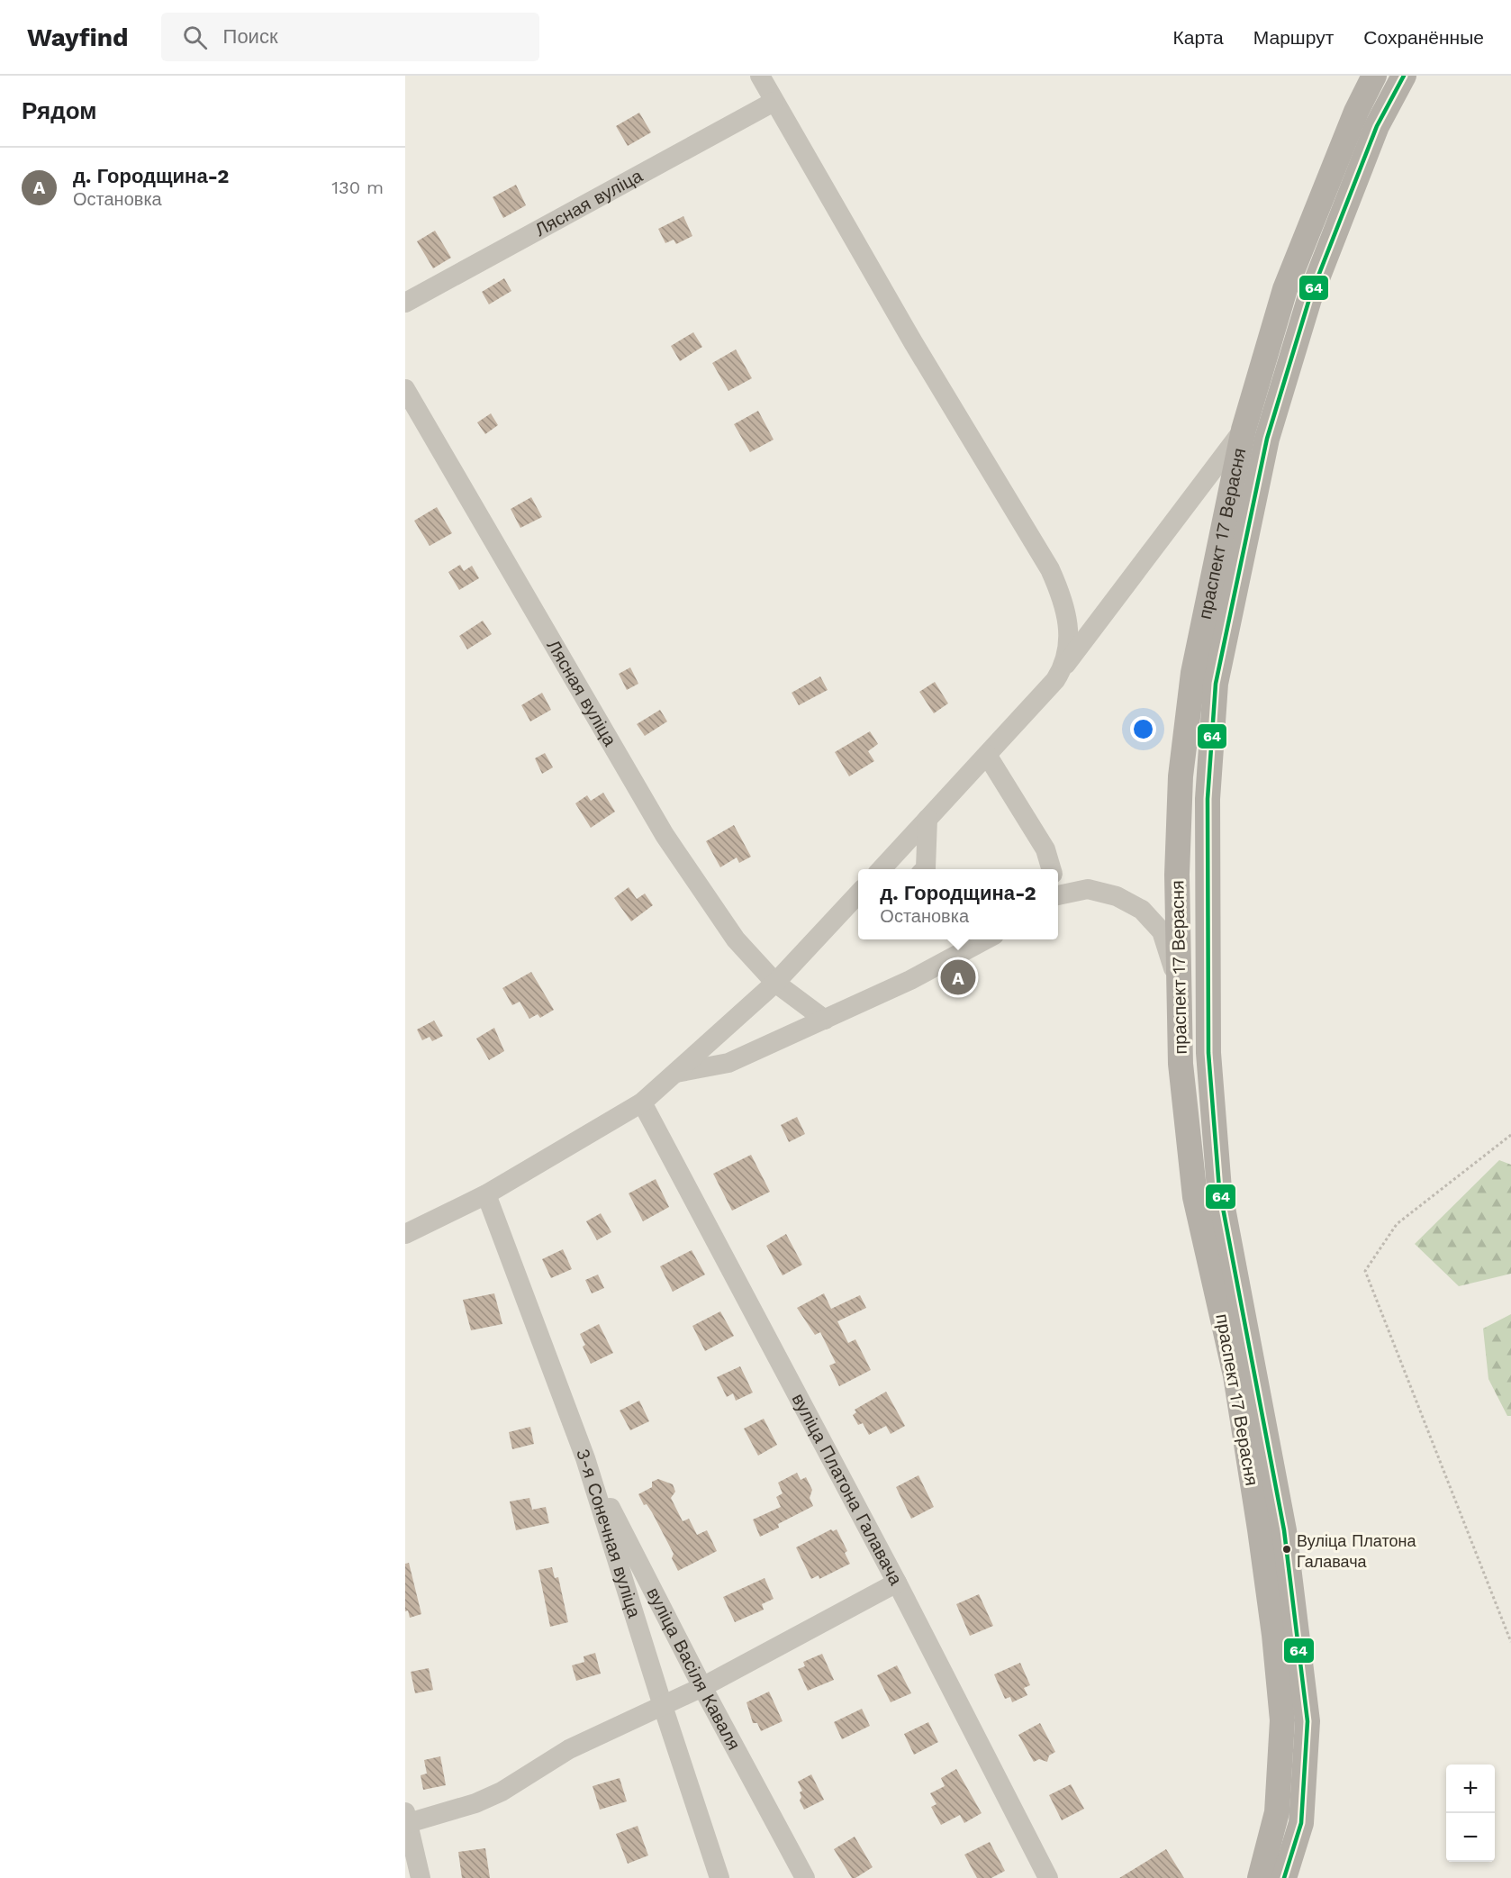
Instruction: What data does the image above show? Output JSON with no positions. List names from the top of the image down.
{
  "streets": {
    "main road": ["праспект 17 Верасня"],
    "street": [
      "Лясная вуліца",
      "вуліца Платона Галавача",
      "3-я Сонечная вуліца",
      "вуліца Васіля Каваля"
    ]
  },
  "crossings": [
    ["3-я Сонечная вуліца", "вуліца Васіля Каваля"]
  ],
  "places": ["Вуліца Платона Галавача"],
  "lines": ["transit line 64"],
  "page": {
    "header": "Wayfind",
    "search": "Поиск",
    "nav": ["Карта", "Маршрут", "Сохранённые"],
    "heading": "Рядом",
    "list": [
      {
        "mark": "A",
        "name": "д. Городщина-2",
        "note": "Остановка",
        "value": "130 m"
      }
    ],
    "popup": ["д. Городщина-2", "Остановка"],
    "pins": "A",
    "map_buttons": ["+", "−"]
  }
}
